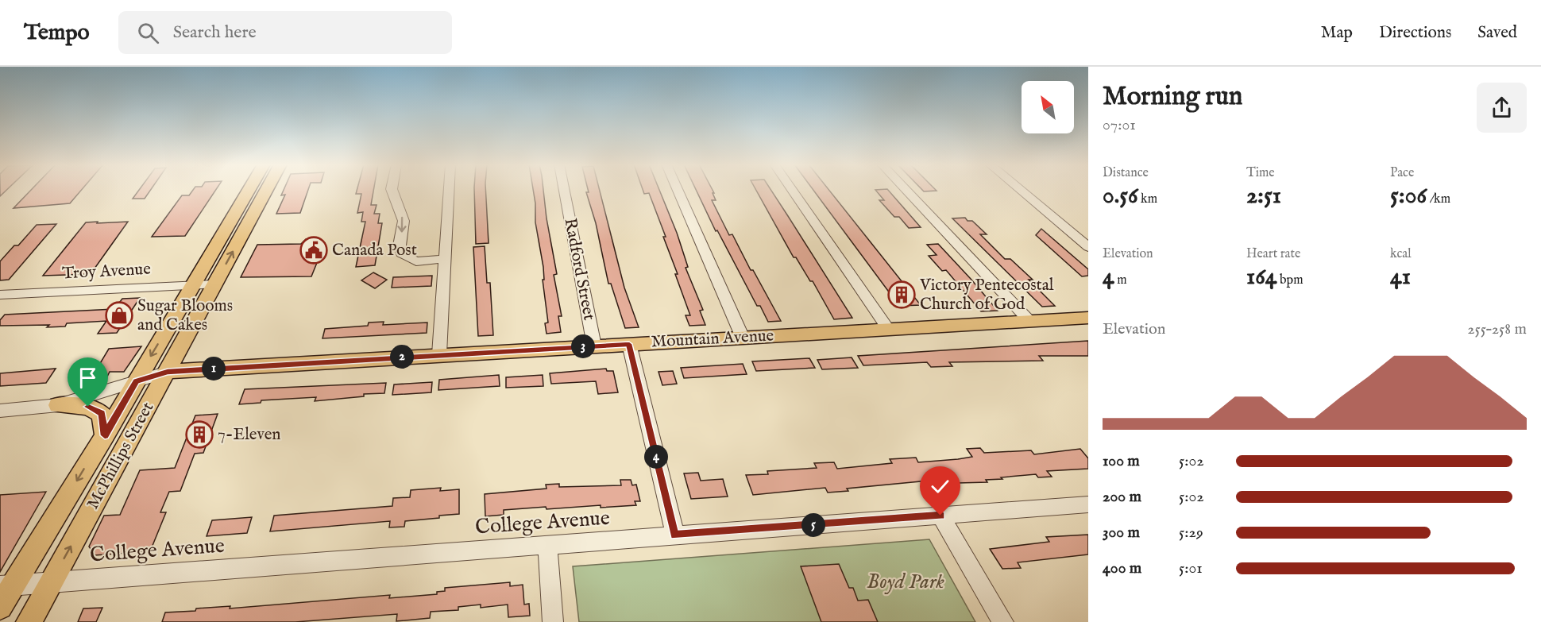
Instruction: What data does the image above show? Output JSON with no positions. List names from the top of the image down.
{
  "streets": {
    "main road": ["Mountain Avenue", "McPhillips Street"],
    "street": ["Radford Street", "Troy Avenue", "College Avenue"]
  },
  "crossings": [
    ["Radford Street", "Mountain Avenue"],
    ["Troy Avenue", "McPhillips Street"],
    ["Mountain Avenue", "McPhillips Street"],
    ["McPhillips Street", "College Avenue"]
  ],
  "parks": ["Boyd Park"],
  "places": {
    "public building": ["Canada Post"],
    "building": ["Victory Pentecostal Church of God", "7-Eleven"],
    "shop": ["Sugar Blooms and Cakes"]
  },
  "north": "top left",
  "page": {
    "header": "Tempo",
    "search": "Search here",
    "nav": ["Map", "Directions", "Saved"],
    "heading": ["Morning run", "07:01"],
    "stats": [
      ["Distance", "0.56 km"],
      ["Time", "2:51"],
      ["Pace", "5:06 /km"],
      ["Elevation", "4 m"],
      ["Heart rate", "164 bpm"],
      ["kcal", "41"]
    ],
    "chart": ["Elevation", "255–258 m"],
    "pins": [
      "3",
      "2",
      "1",
      "4",
      "5"
    ],
    "list": [
      {
        "name": "100 m",
        "note": "5:02"
      },
      {
        "name": "200 m",
        "note": "5:02"
      },
      {
        "name": "300 m",
        "note": "5:29"
      },
      {
        "name": "400 m",
        "note": "5:01"
      }
    ]
  }
}
